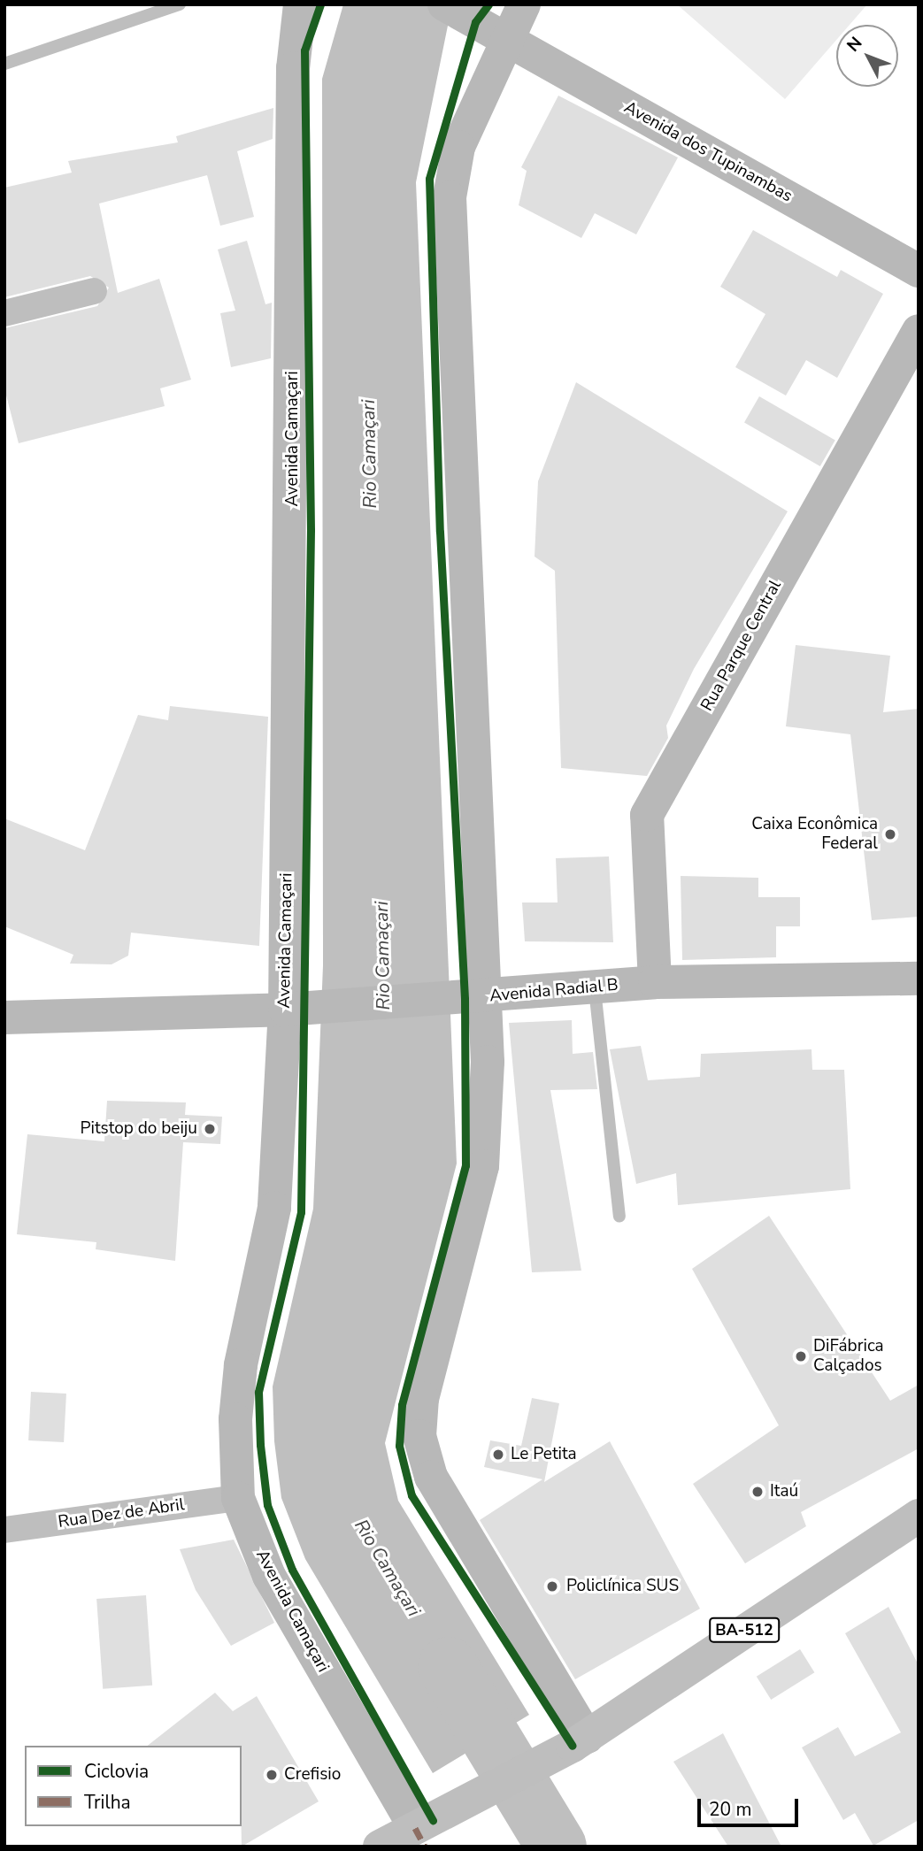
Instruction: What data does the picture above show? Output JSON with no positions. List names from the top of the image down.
{
  "streets": {
    "main road": ["BA-512"],
    "street": [
      "Avenida dos Tupinambas",
      "Avenida Camaçari",
      "Rua Parque Central",
      "Avenida Radial B",
      "Rua Dez de Abril"
    ]
  },
  "crossings": [
    ["Avenida Camaçari", "Avenida Radial B"],
    ["Avenida Camaçari", "Rua Dez de Abril"],
    ["Avenida Camaçari", "BA-512"],
    ["Rua Parque Central", "Avenida Radial B"]
  ],
  "water": ["Rio Camaçari"],
  "places": [
    "Caixa Econômica Federal",
    "Pitstop do beiju",
    "DiFábrica Calçados",
    "Le Petita",
    "Itaú",
    "Policlínica SUS",
    "Crefisio"
  ],
  "legend": ["Ciclovia", "Trilha"],
  "scale_bar": "20 m",
  "north": "top left"
}
